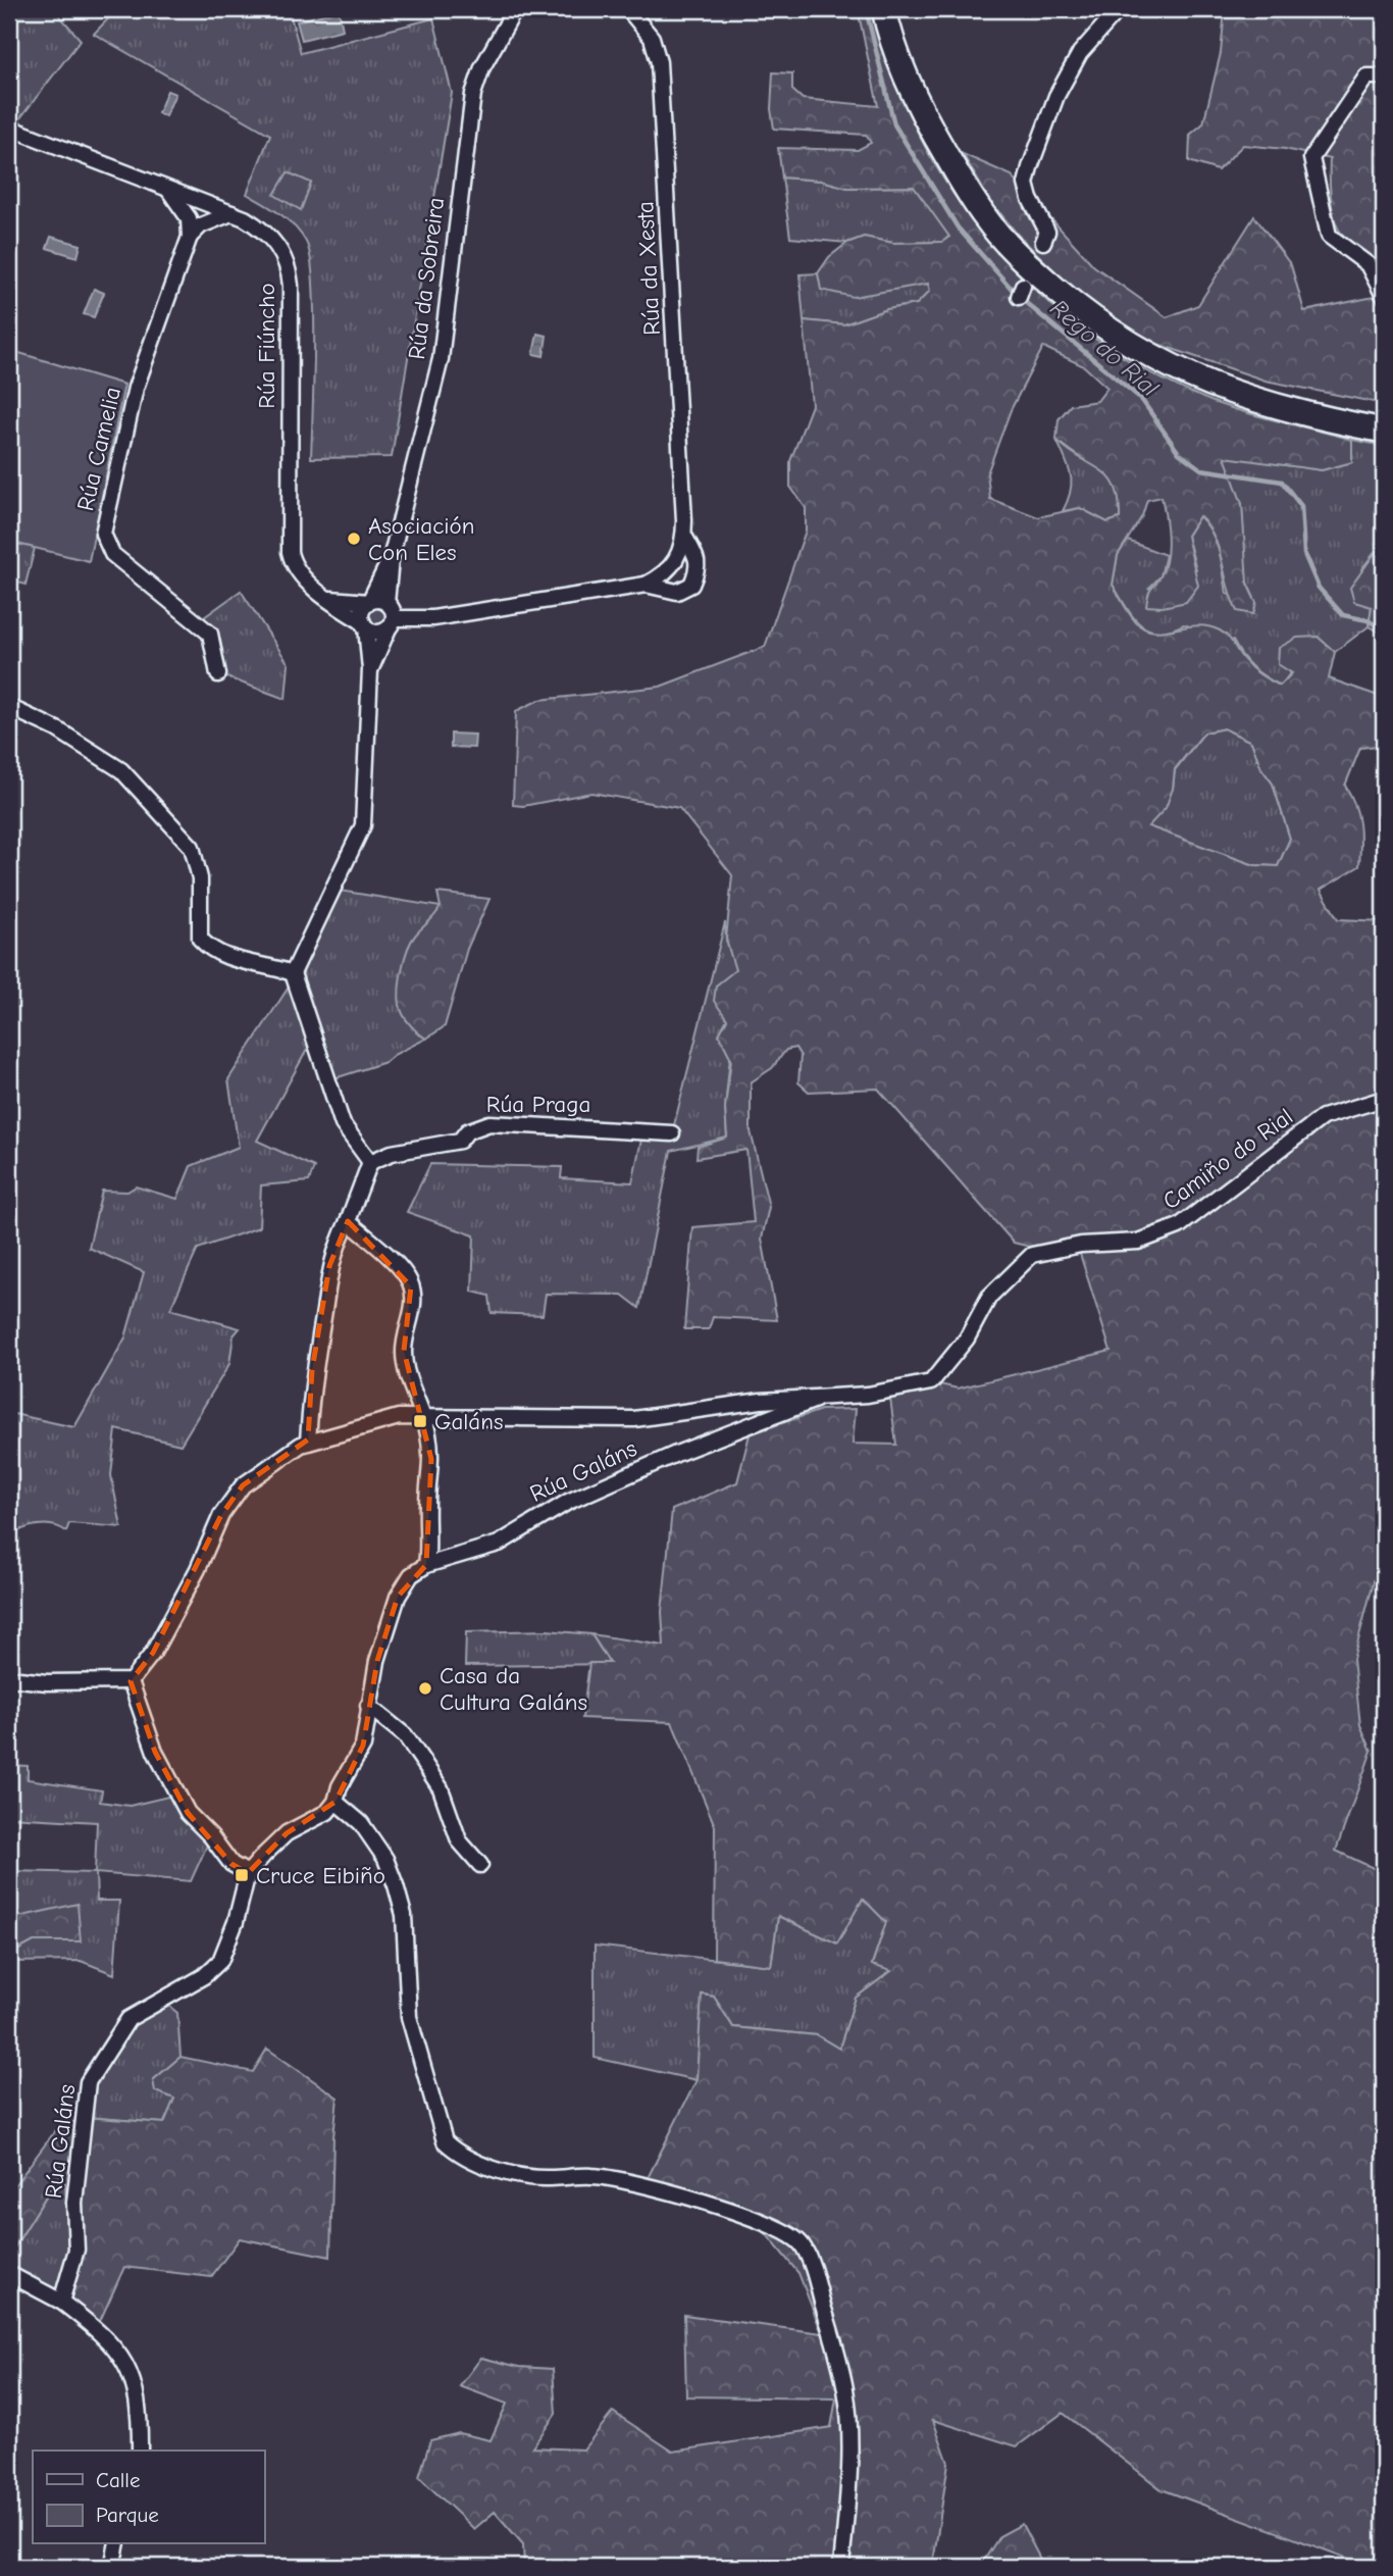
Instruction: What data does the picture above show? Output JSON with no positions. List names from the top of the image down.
{
  "streets": {
    "street": [
      "Rúa da Xesta",
      "Rúa da Sobreira",
      "Rúa Fiúncho",
      "Rúa Camelia",
      "Rúa Praga",
      "Camiño do Rial",
      "Rúa Galáns"
    ]
  },
  "crossings": [
    ["Rúa da Xesta", "Rúa da Sobreira"],
    ["Rúa da Xesta", "Rúa Fiúncho"],
    ["Rúa da Sobreira", "Rúa Fiúncho"],
    ["Rúa Fiúncho", "Rúa Camelia"],
    ["Camiño do Rial", "Rúa Galáns"]
  ],
  "water": ["Rego do Rial"],
  "places": {
    "other": ["Asociación Con Eles", "Casa da Cultura Galáns"],
    "transit": ["Galáns", "Cruce Eibiño"]
  },
  "legend": ["Calle", "Parque"]
}
